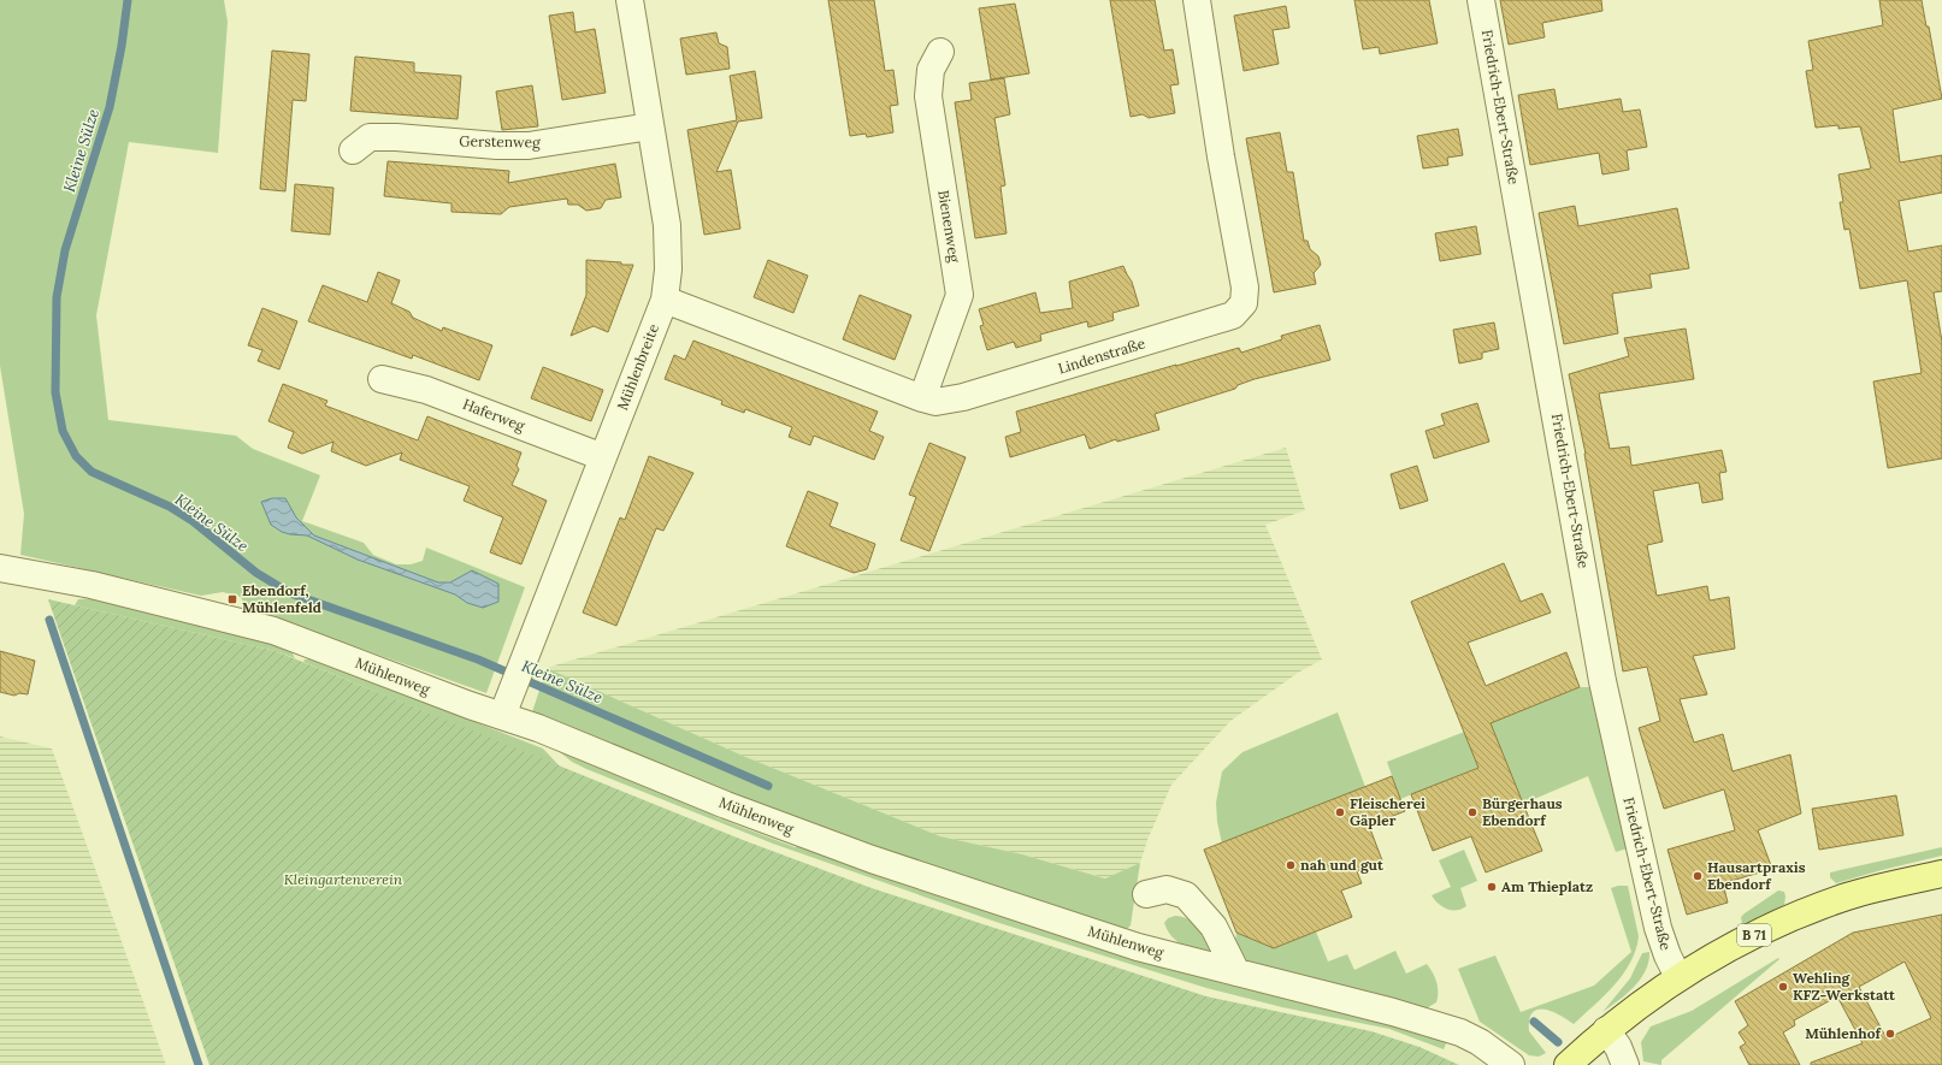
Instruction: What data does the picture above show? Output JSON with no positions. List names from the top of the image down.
{
  "streets": {
    "main road": ["B 71"],
    "street": [
      "Friedrich-Ebert-Straße",
      "Gerstenweg",
      "Bienenweg",
      "Lindenstraße",
      "Mühlenbreite",
      "Haferweg",
      "Mühlenweg"
    ]
  },
  "crossings": [
    ["Friedrich-Ebert-Straße", "B 71"],
    ["Gerstenweg", "Mühlenbreite"],
    ["Bienenweg", "Lindenstraße"],
    ["Lindenstraße", "Mühlenbreite"],
    ["Mühlenbreite", "Haferweg"],
    ["Mühlenbreite", "Mühlenweg"]
  ],
  "water": ["Kleine Sülze"],
  "parks": ["Kleingartenverein"],
  "places": {
    "transit": ["Ebendorf, Mühlenfeld"],
    "other": [
      "Fleischerei Gäpler",
      "Bürgerhaus Ebendorf",
      "nah und gut",
      "Hausartpraxis Ebendorf",
      "Am Thieplatz",
      "Wehling KFZ-Werkstatt",
      "Mühlenhof"
    ]
  }
}
